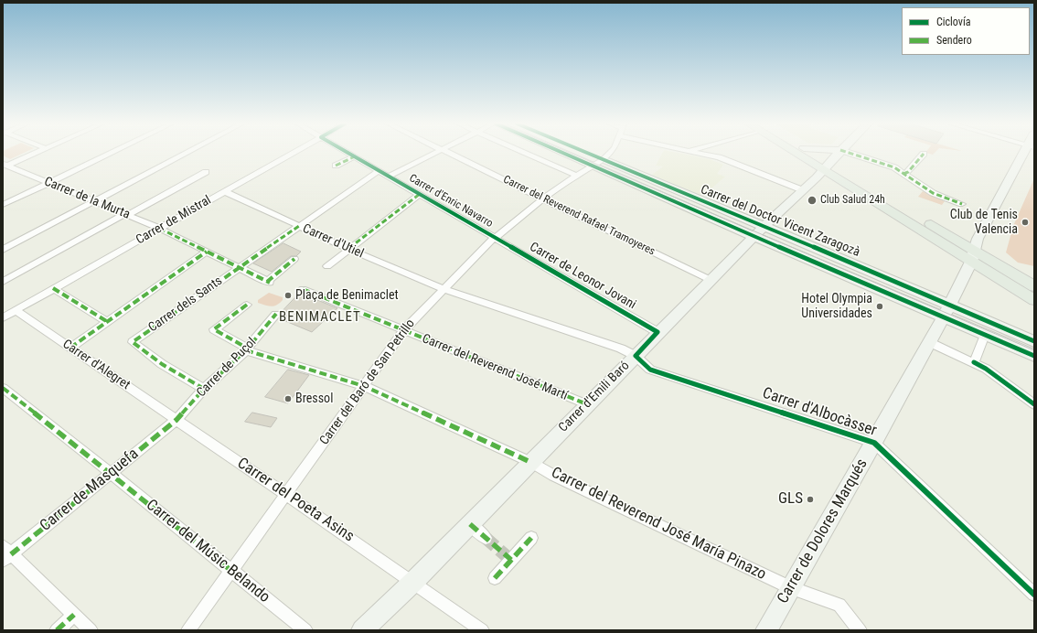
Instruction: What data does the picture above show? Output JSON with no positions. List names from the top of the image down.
{
  "streets": {
    "street": [
      "Carrer de la Murta",
      "Carrer d'Enric Navarro",
      "Carrer del Reverend Rafael Tramoyeres",
      "Carrer de Mistral",
      "Carrer del Doctor Vicent Zaragozà",
      "Carrer d'Utiel",
      "Carrer de Leonor Jovani",
      "Carrer dels Sants",
      "Carrer d'Alegret",
      "Carrer de Puçol",
      "Carrer del Reverend José Martí",
      "Carrer del Baró de San Petrillo",
      "Carrer d'Emili Baró",
      "Carrer d'Albocàsser",
      "Carrer de Masquefa",
      "Carrer del Poeta Asins",
      "Carrer del Reverend José María Pinazo",
      "Carrer de Dolores Marqués",
      "Carrer del Músic Belando"
    ]
  },
  "crossings": [
    ["Carrer de la Murta", "Carrer de Mistral"],
    ["Carrer de la Murta", "Carrer dels Sants"],
    ["Carrer d'Enric Navarro", "Carrer de Leonor Jovani"],
    ["Carrer d'Enric Navarro", "Carrer dels Sants"],
    ["Carrer d'Enric Navarro", "Carrer del Baró de San Petrillo"],
    ["Carrer del Reverend Rafael Tramoyeres", "Carrer del Baró de San Petrillo"],
    ["Carrer del Reverend Rafael Tramoyeres", "Carrer d'Emili Baró"],
    ["Carrer de Mistral", "Carrer d'Utiel"],
    ["Carrer de Mistral", "Carrer d'Alegret"],
    ["Carrer del Doctor Vicent Zaragozà", "Carrer del Baró de San Petrillo"],
    ["Carrer del Doctor Vicent Zaragozà", "Carrer d'Emili Baró"],
    ["Carrer del Doctor Vicent Zaragozà", "Carrer de Dolores Marqués"],
    ["Carrer d'Utiel", "Carrer dels Sants"],
    ["Carrer d'Utiel", "Carrer del Baró de San Petrillo"],
    ["Carrer d'Utiel", "Carrer d'Emili Baró"],
    ["Carrer d'Utiel", "Carrer d'Albocàsser"],
    ["Carrer de Leonor Jovani", "Carrer del Baró de San Petrillo"],
    ["Carrer de Leonor Jovani", "Carrer d'Emili Baró"],
    ["Carrer dels Sants", "Carrer de Puçol"],
    ["Carrer d'Alegret", "Carrer de Puçol"],
    ["Carrer d'Alegret", "Carrer de Masquefa"],
    ["Carrer d'Alegret", "Carrer del Poeta Asins"],
    ["Carrer de Puçol", "Carrer de Masquefa"],
    ["Carrer de Puçol", "Carrer del Poeta Asins"],
    ["Carrer de Puçol", "Carrer del Reverend José María Pinazo"],
    ["Carrer del Reverend José Martí", "Carrer del Baró de San Petrillo"],
    ["Carrer del Reverend José Martí", "Carrer d'Emili Baró"],
    ["Carrer del Baró de San Petrillo", "Carrer del Poeta Asins"],
    ["Carrer del Baró de San Petrillo", "Carrer del Reverend José María Pinazo"],
    ["Carrer del Baró de San Petrillo", "Carrer del Músic Belando"],
    ["Carrer d'Emili Baró", "Carrer d'Albocàsser"],
    ["Carrer d'Emili Baró", "Carrer del Poeta Asins"],
    ["Carrer d'Emili Baró", "Carrer del Reverend José María Pinazo"],
    ["Carrer d'Albocàsser", "Carrer de Dolores Marqués"],
    ["Carrer de Masquefa", "Carrer del Poeta Asins"],
    ["Carrer de Masquefa", "Carrer del Músic Belando"],
    ["Carrer del Reverend José María Pinazo", "Carrer de Dolores Marqués"]
  ],
  "districts": ["BENIMACLET"],
  "places": [
    "Club Salud 24h",
    "Club de Tenis Valencia",
    "Plaça de Benimaclet",
    "Hotel Olympia Universidades",
    "Bressol",
    "GLS"
  ],
  "legend": ["Ciclovía", "Sendero"]
}
